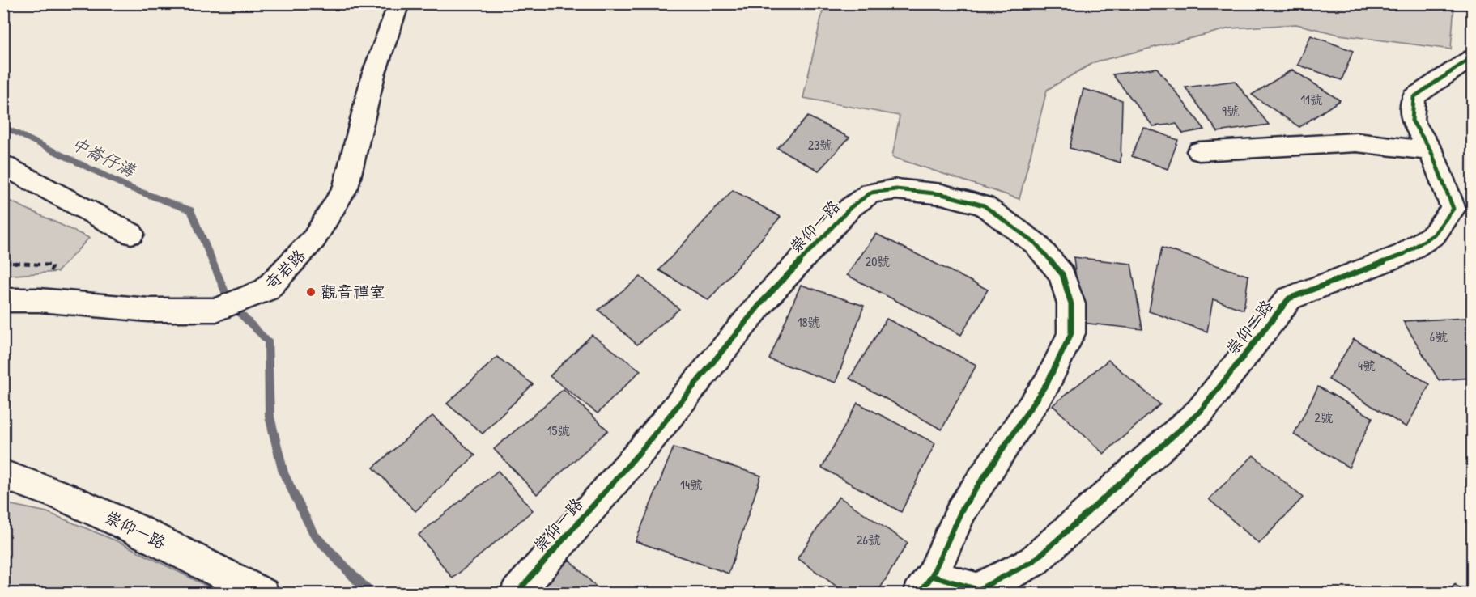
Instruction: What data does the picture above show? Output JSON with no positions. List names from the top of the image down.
{
  "streets": {
    "street": ["崇仰一路", "奇岩路", "崇仰二路"]
  },
  "crossings": [
    ["崇仰一路", "崇仰二路"]
  ],
  "water": ["中崙仔溝"],
  "places": ["觀音禪室"],
  "house_numbers": [
    "11號",
    "9號",
    "23號",
    "20號",
    "18號",
    "6號",
    "4號",
    "2號",
    "15號",
    "14號",
    "26號"
  ]
}
